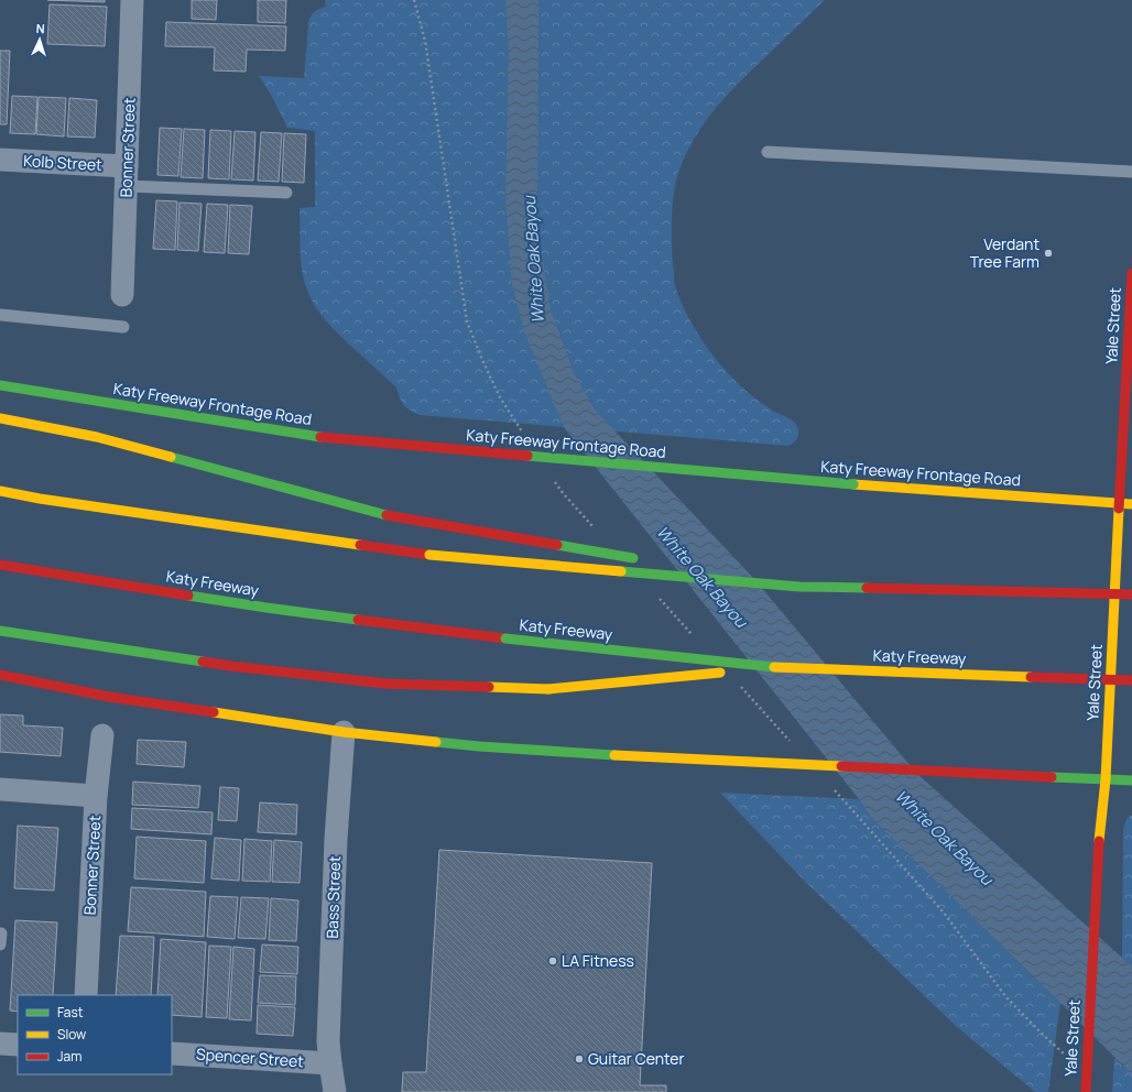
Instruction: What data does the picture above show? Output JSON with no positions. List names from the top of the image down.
{
  "streets": {
    "main road": ["Yale Street", "Katy Freeway Frontage Road", "Katy Freeway"],
    "street": [
      "Bonner Street",
      "Kolb Street",
      "Bass Street",
      "Spencer Street"
    ]
  },
  "crossings": [
    ["Bonner Street", "Kolb Street"],
    ["Yale Street", "Katy Freeway Frontage Road"],
    ["Bass Street", "Spencer Street"]
  ],
  "water": ["White Oak Bayou"],
  "places": ["Verdant Tree Farm", "LA Fitness", "Guitar Center"],
  "legend": ["Fast", "Slow", "Jam"],
  "north": "top"
}
